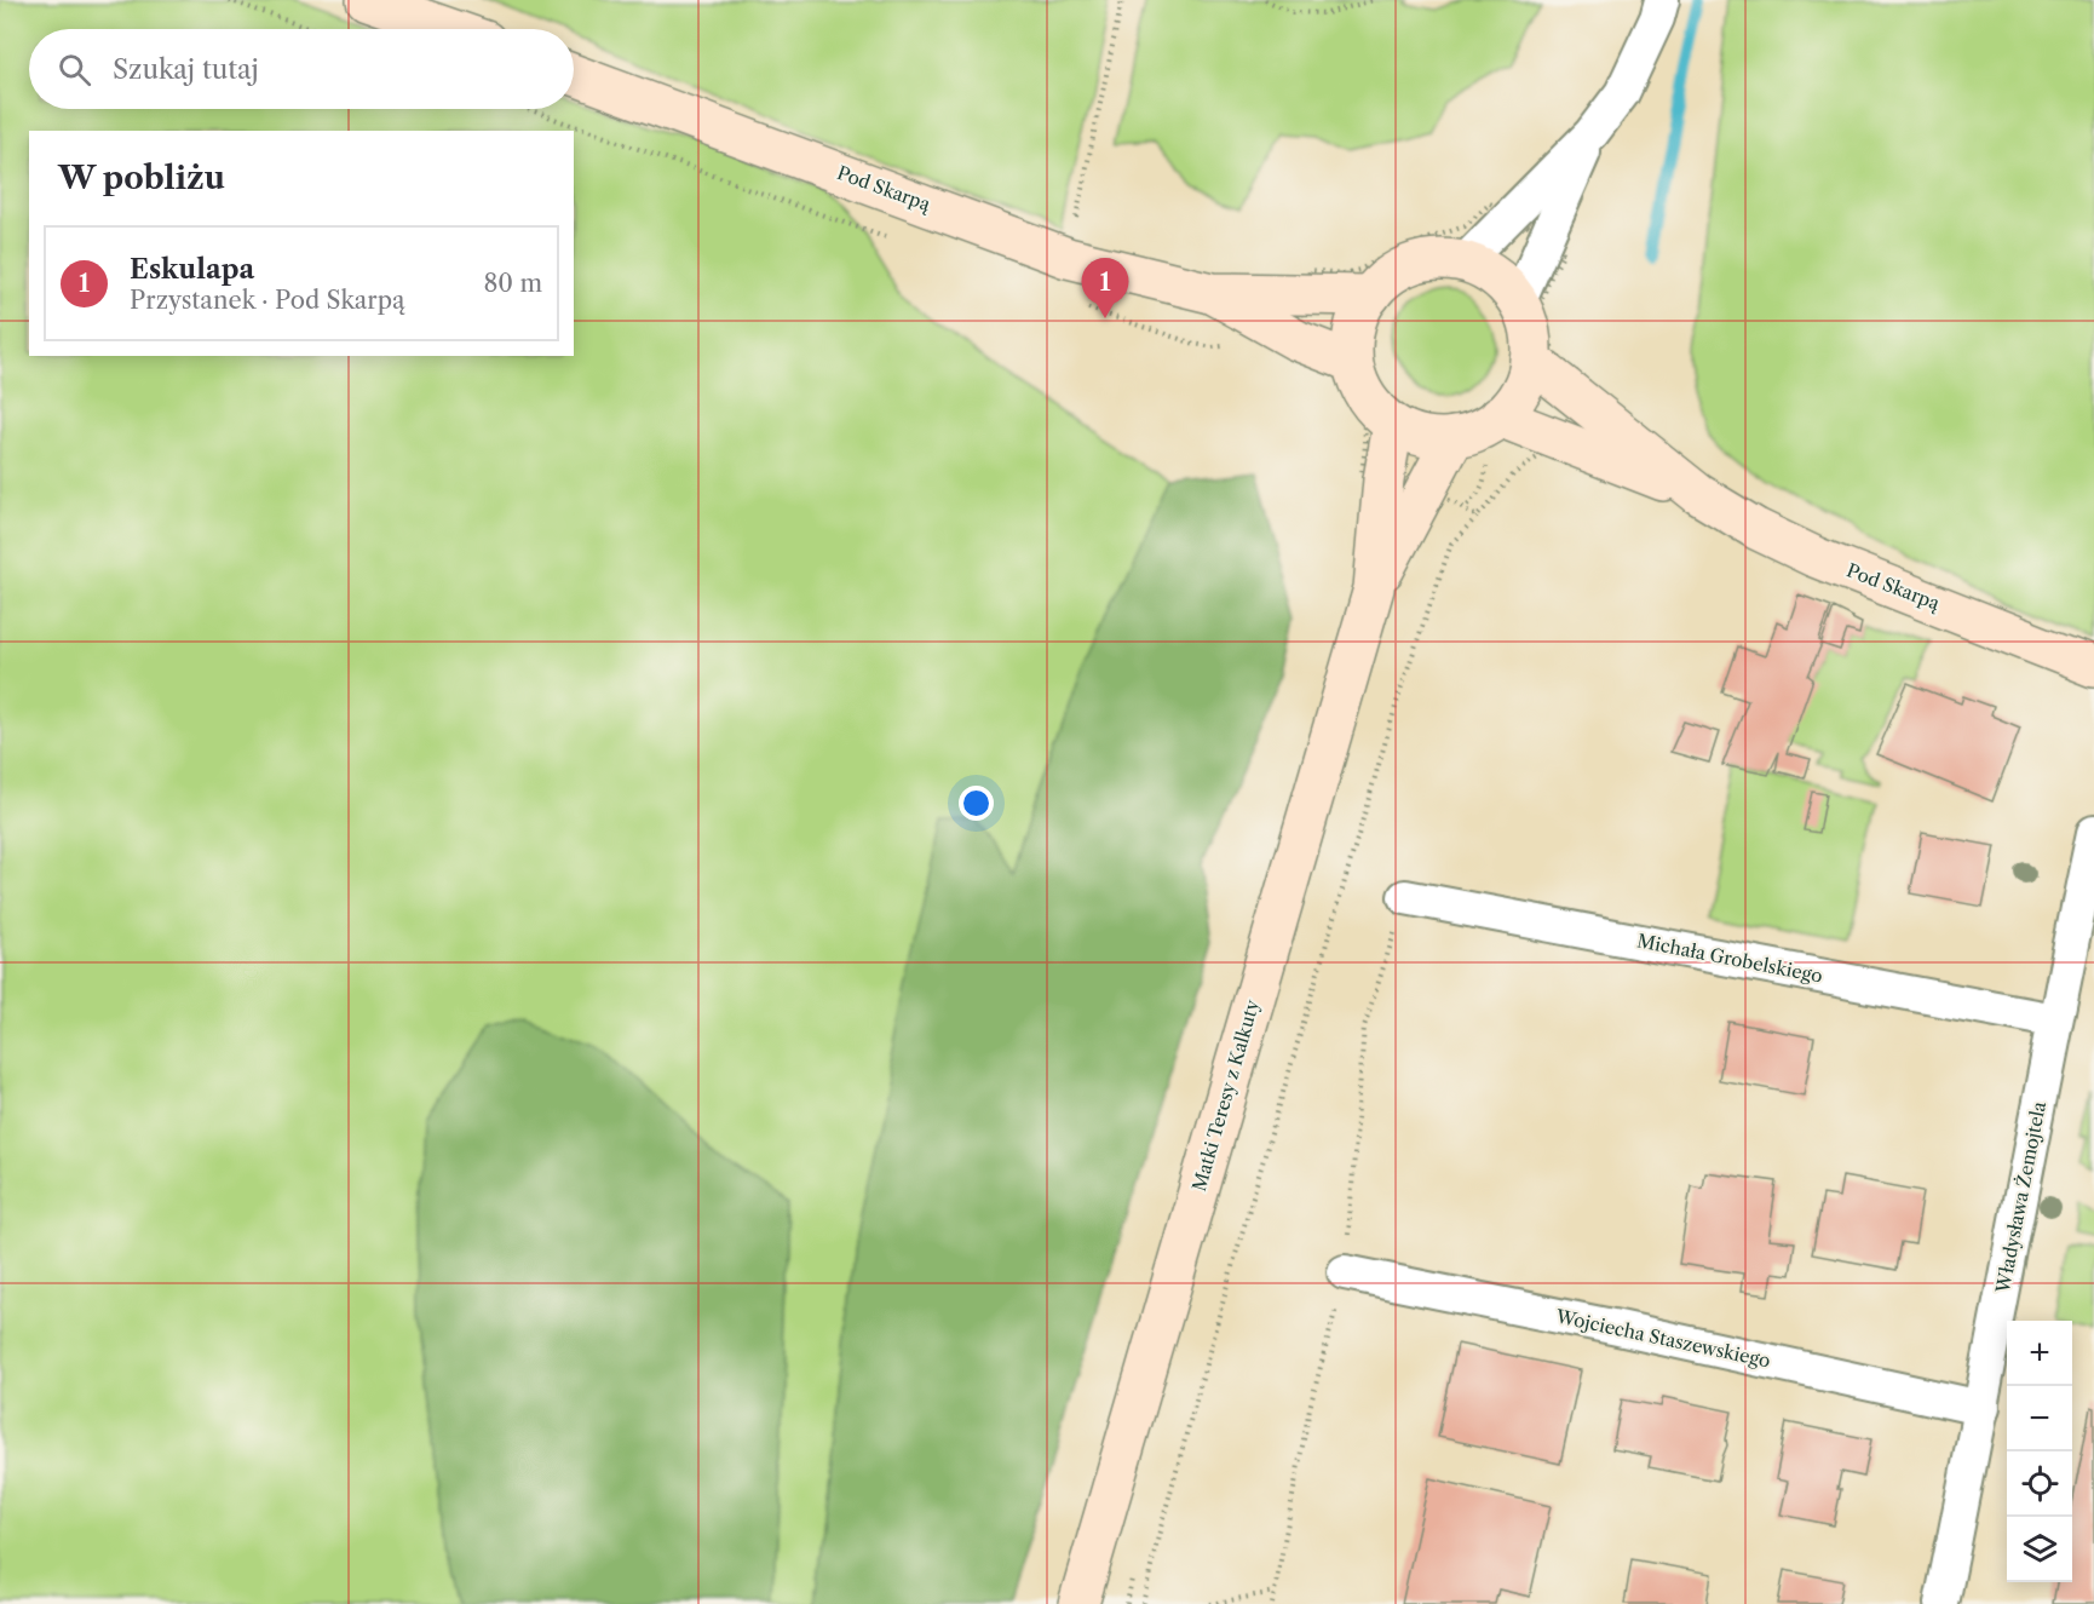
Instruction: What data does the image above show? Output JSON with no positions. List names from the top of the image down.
{
  "streets": {
    "street": [
      "Pod Skarpą",
      "Michała Grobelskiego",
      "Matki Teresy z Kalkuty",
      "Władysława Żemojtela",
      "Wojciecha Staszewskiego"
    ]
  },
  "crossings": [
    ["Pod Skarpą", "Matki Teresy z Kalkuty"],
    ["Michała Grobelskiego", "Władysława Żemojtela"],
    ["Władysława Żemojtela", "Wojciecha Staszewskiego"]
  ],
  "page": {
    "search": "Szukaj tutaj",
    "heading": "W pobliżu",
    "list": [
      {
        "mark": "1",
        "name": "Eskulapa",
        "note": "Przystanek · Pod Skarpą",
        "value": "80 m"
      }
    ],
    "pins": "1",
    "map_buttons": ["+", "−"]
  }
}
